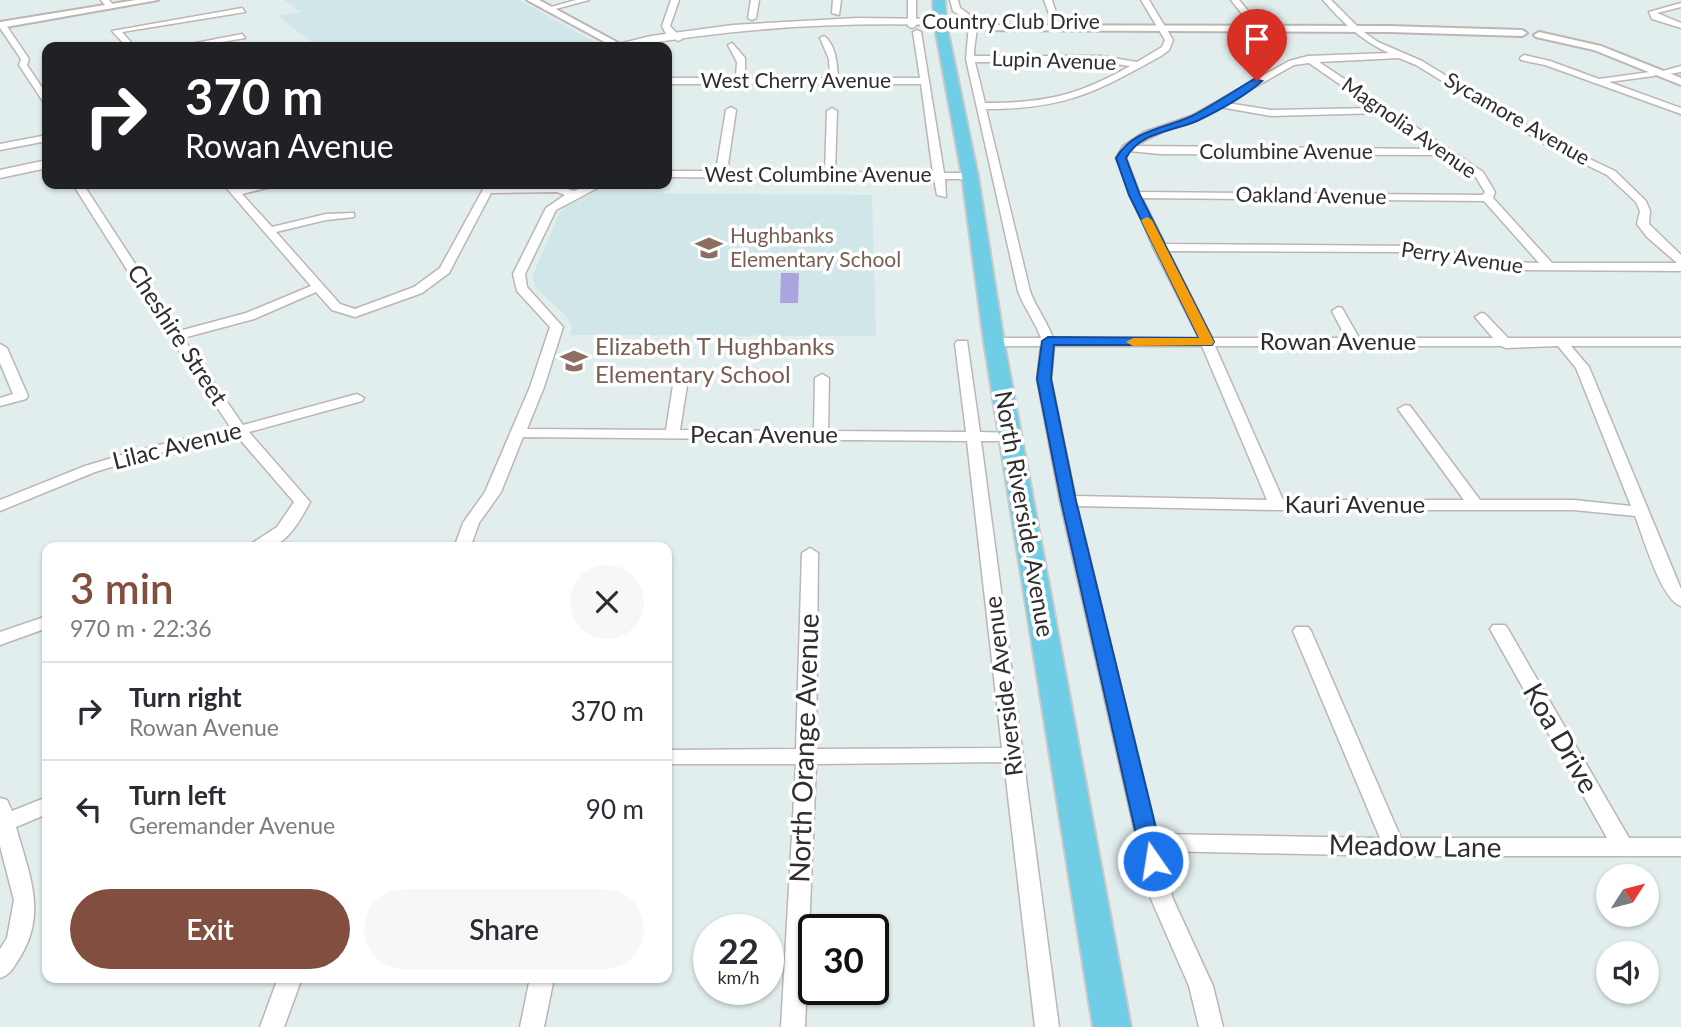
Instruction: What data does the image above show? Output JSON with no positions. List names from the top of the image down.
{
  "streets": {
    "main road": ["Country Club Drive", "North Riverside Avenue"],
    "street": [
      "Lupin Avenue",
      "West Cherry Avenue",
      "Sycamore Avenue",
      "Magnolia Avenue",
      "Columbine Avenue",
      "West Columbine Avenue",
      "Oakland Avenue",
      "Perry Avenue",
      "Cheshire Street",
      "Rowan Avenue",
      "Pecan Avenue",
      "Lilac Avenue",
      "Kauri Avenue",
      "Riverside Avenue",
      "Koa Drive",
      "North Orange Avenue",
      "Meadow Lane"
    ]
  },
  "crossings": [
    ["Country Club Drive", "Sycamore Avenue"],
    ["Country Club Drive", "North Riverside Avenue"],
    ["Magnolia Avenue", "Columbine Avenue"],
    ["Magnolia Avenue", "Oakland Avenue"],
    ["Magnolia Avenue", "Perry Avenue"],
    ["West Columbine Avenue", "North Riverside Avenue"],
    ["Cheshire Street", "Lilac Avenue"],
    ["Rowan Avenue", "North Riverside Avenue"],
    ["Pecan Avenue", "North Riverside Avenue"],
    ["Pecan Avenue", "Riverside Avenue"],
    ["Kauri Avenue", "North Riverside Avenue"],
    ["North Riverside Avenue", "Meadow Lane"],
    ["Koa Drive", "Meadow Lane"]
  ],
  "places": {
    "school or university": ["Hughbanks Elementary School", "Elizabeth T Hughbanks Elementary School"]
  },
  "north": "top right",
  "page": {
    "turn": ["370 m", "Rowan Avenue"],
    "heading": ["3 min", "970 m · 22:36"],
    "list": [
      {
        "name": "Turn right",
        "note": "Rowan Avenue",
        "value": "370 m"
      },
      {
        "name": "Turn left",
        "note": "Geremander Avenue",
        "value": "90 m"
      }
    ],
    "buttons": ["Exit", "Share"],
    "speed": "22 km/h",
    "limit": "30"
  }
}
